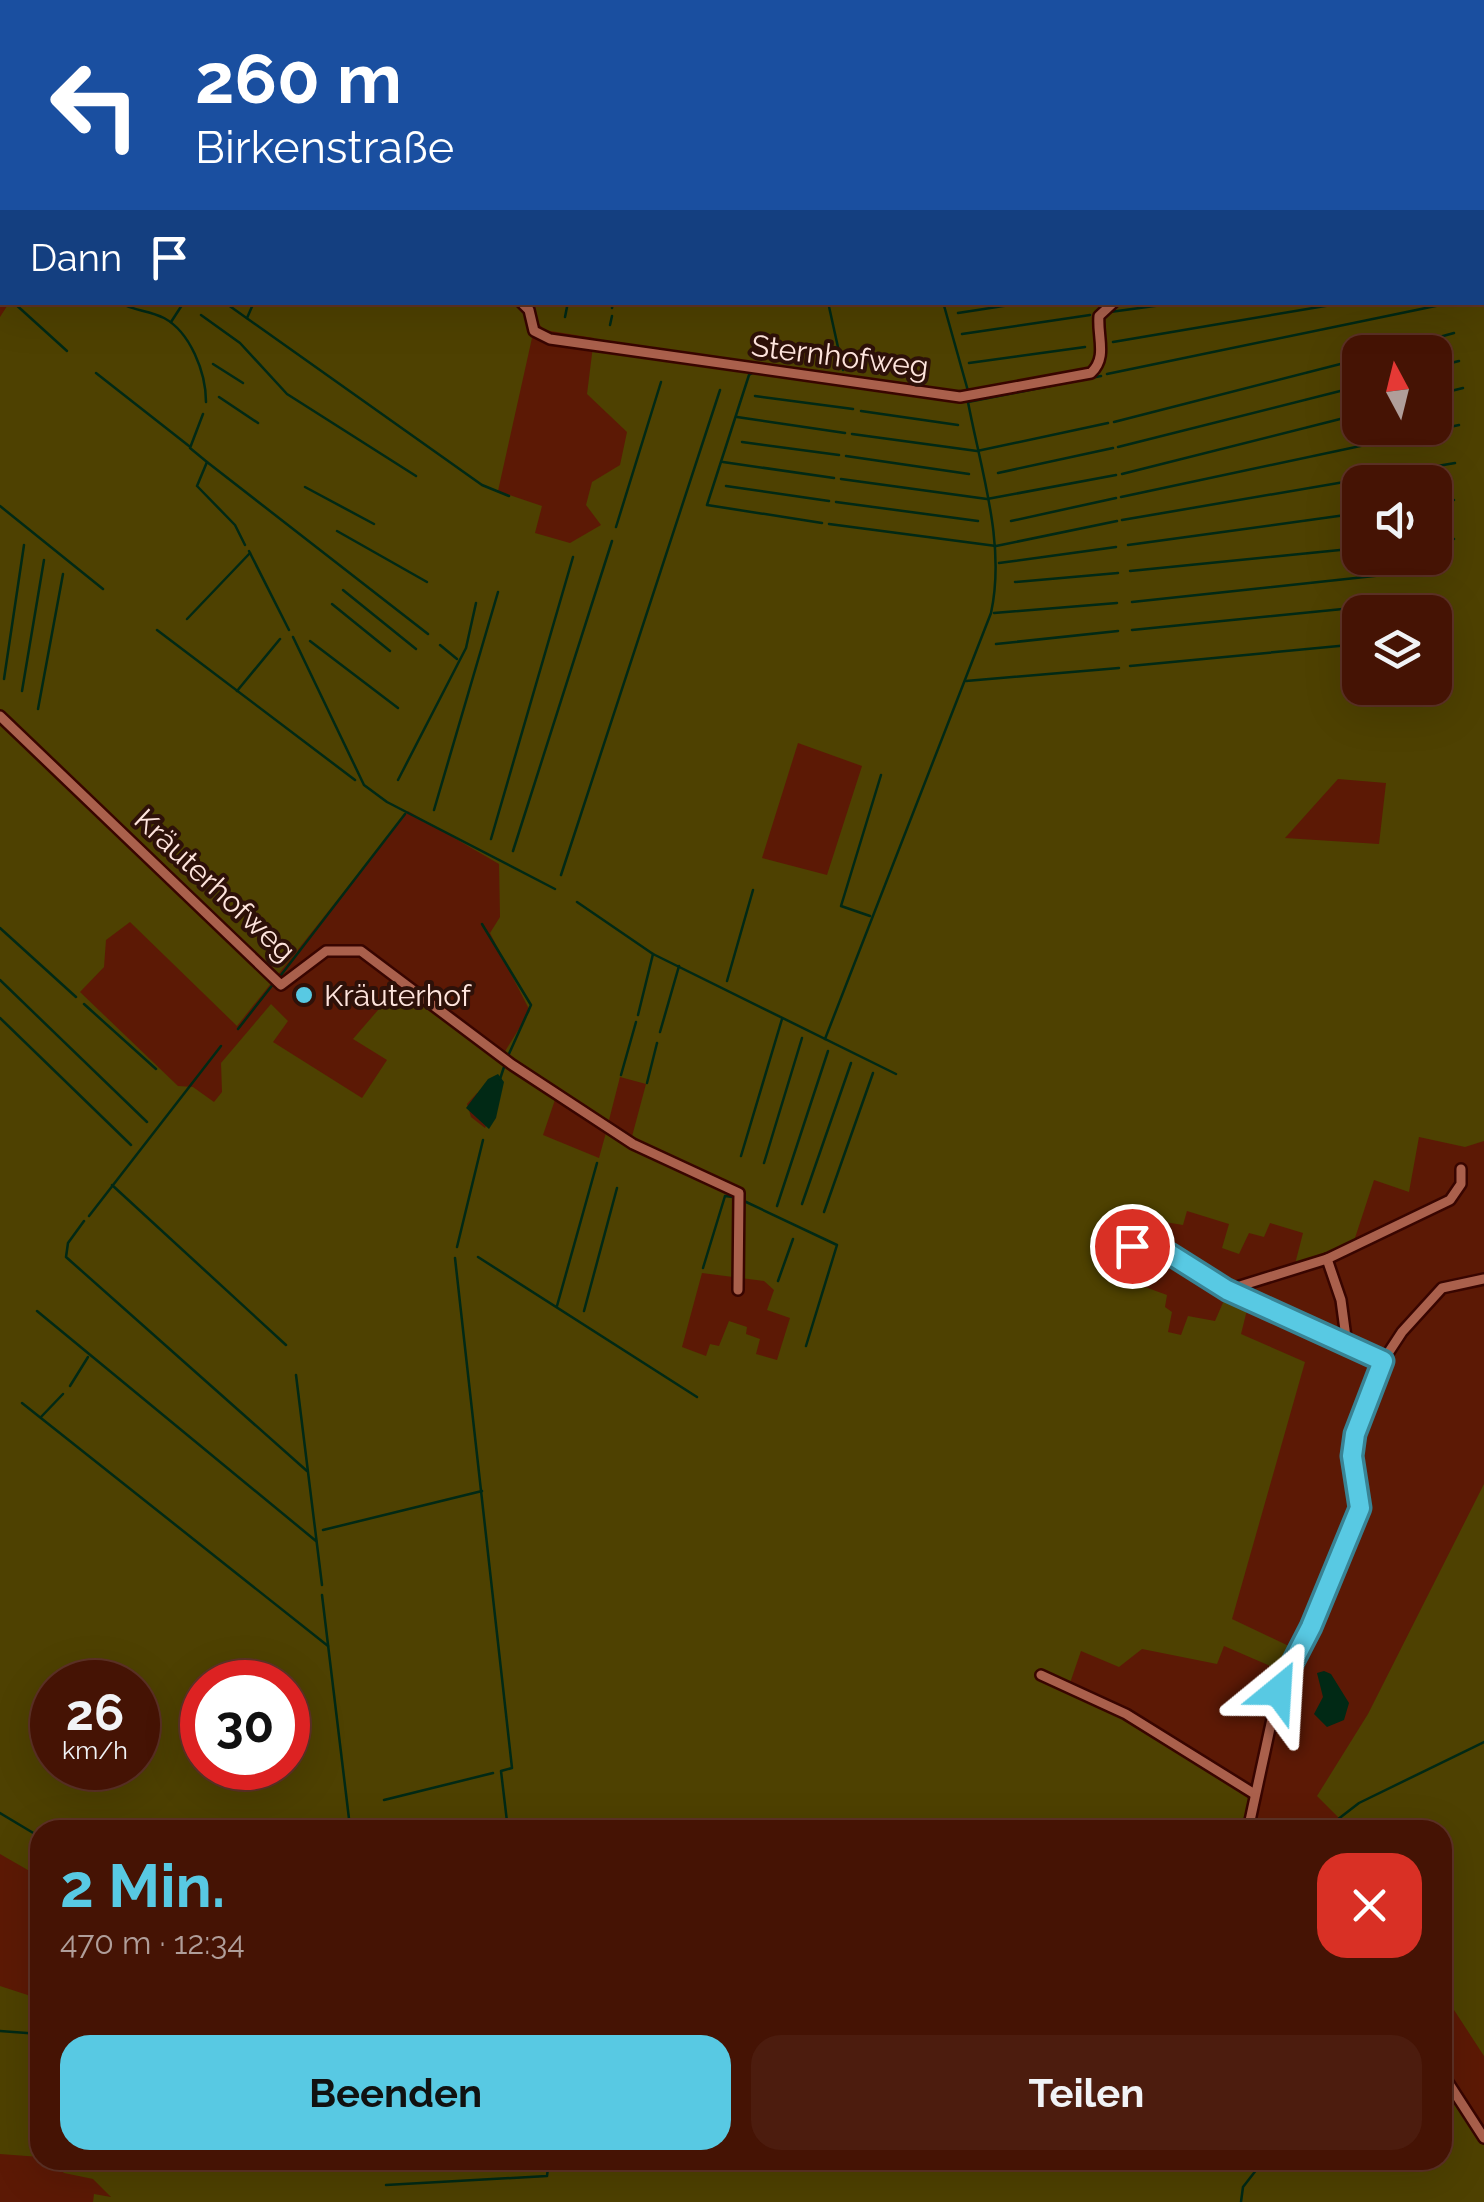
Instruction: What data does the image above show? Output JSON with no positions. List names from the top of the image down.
{
  "streets": {
    "street": ["Sternhofweg", "Kräuterhofweg"]
  },
  "places": ["Kräuterhof"],
  "north": "top",
  "page": {
    "turn": ["260 m", "Birkenstraße"],
    "then": "Dann",
    "speed": "26 km/h",
    "limit": "30",
    "heading": ["2 Min.", "470 m · 12:34"],
    "buttons": ["Beenden", "Teilen"]
  }
}
